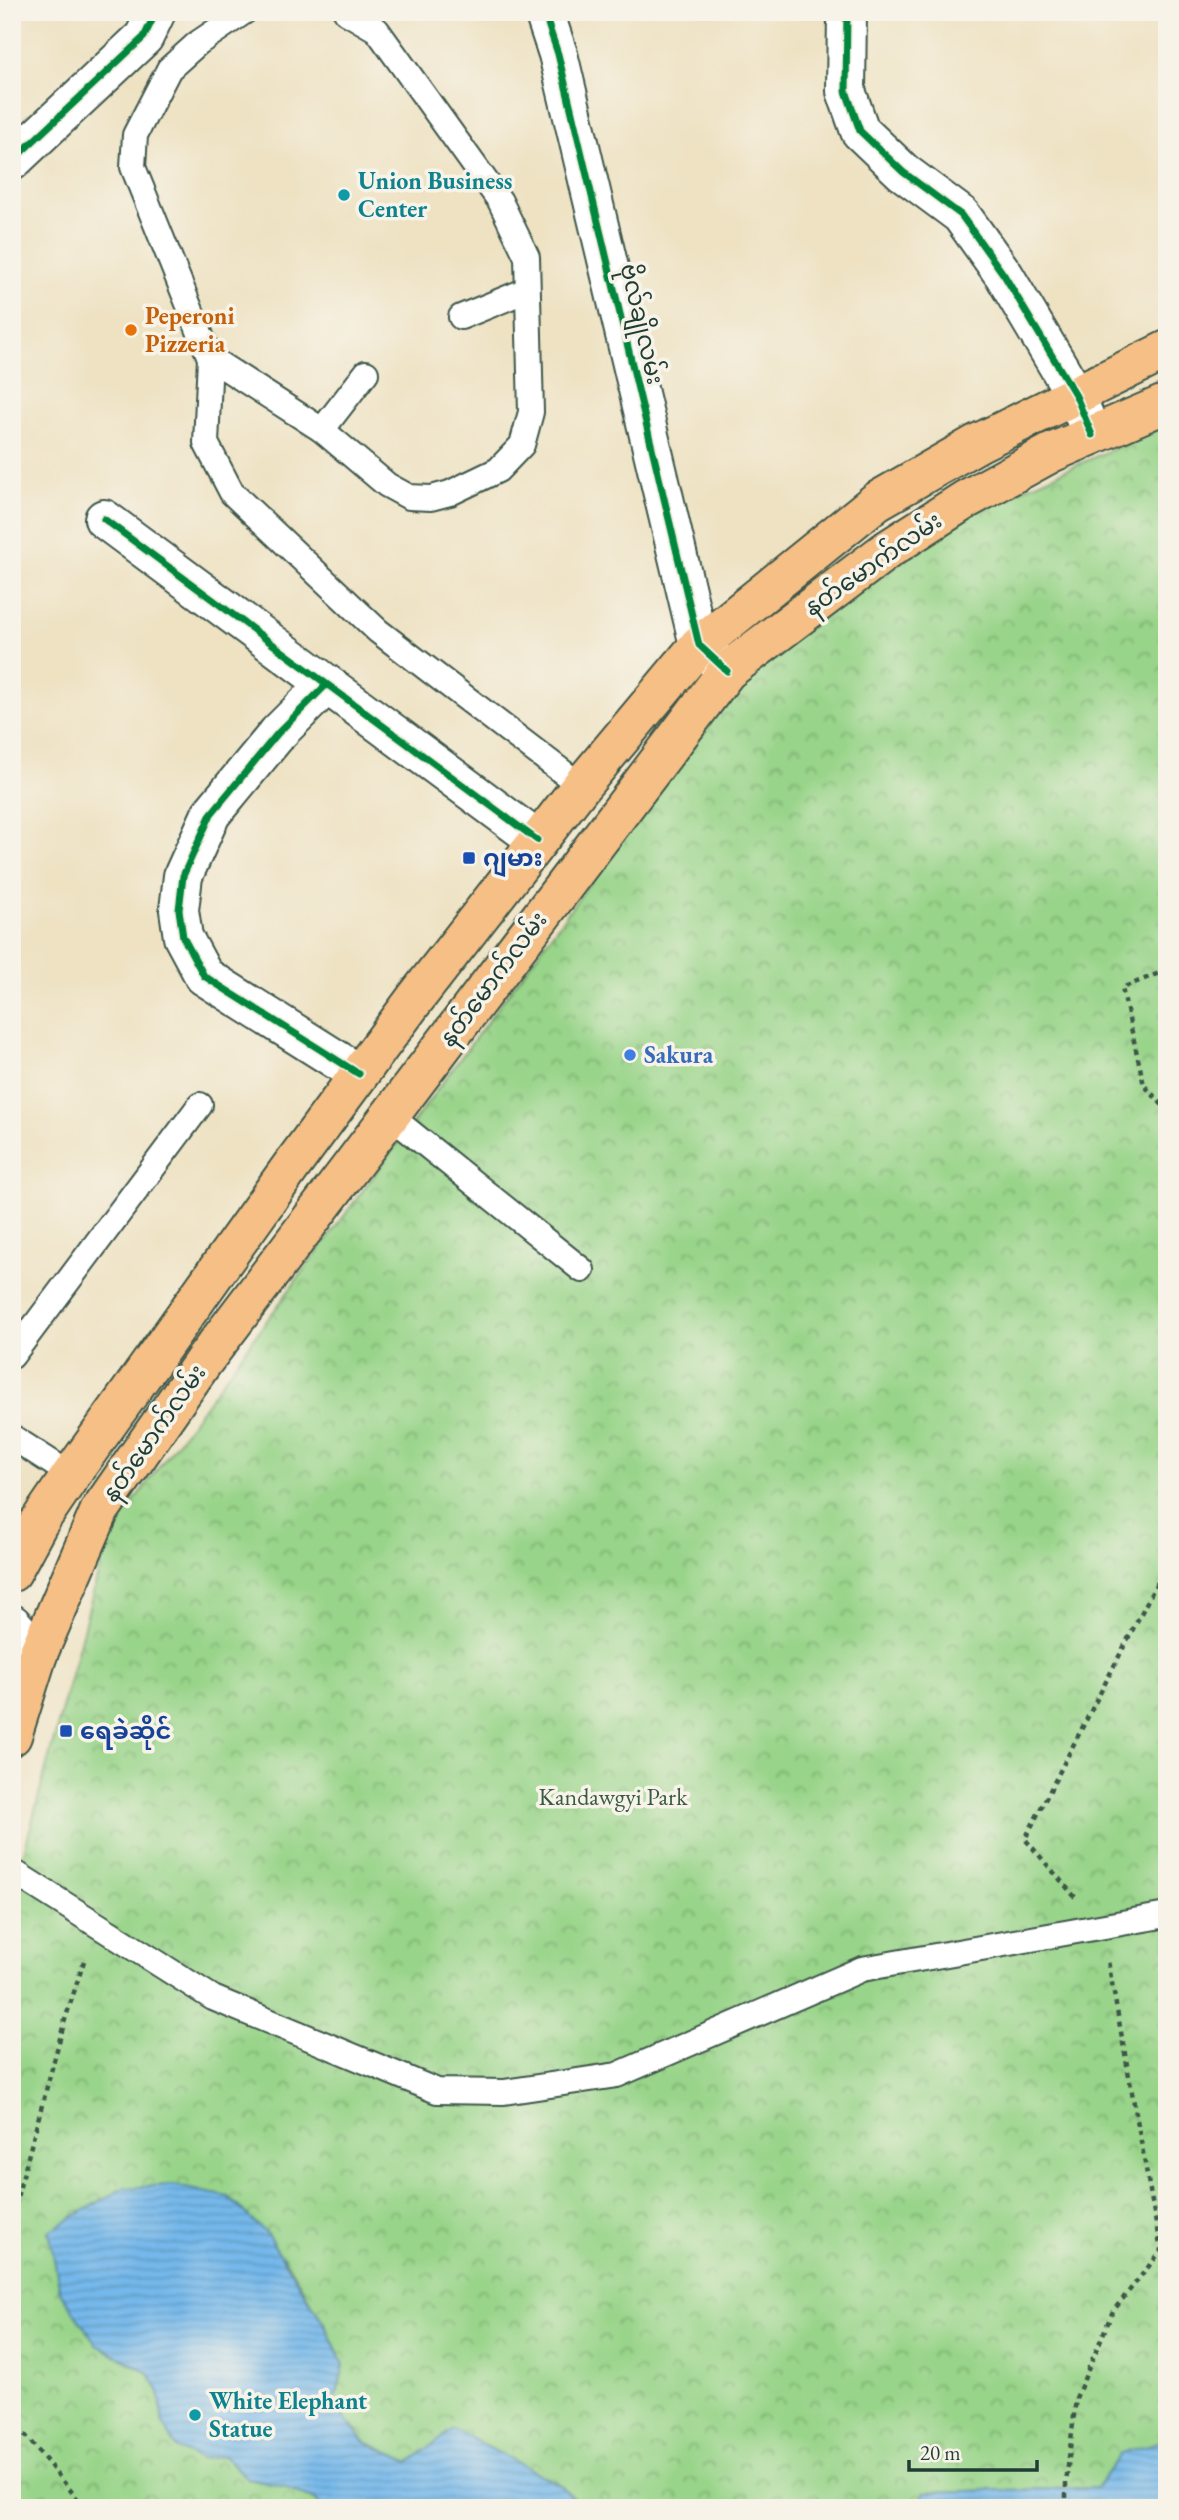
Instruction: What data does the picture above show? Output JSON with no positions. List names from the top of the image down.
{
  "streets": {
    "main road": ["နတ်မောက်လမ်း"],
    "street": ["ဗိုလ်ချိုလမ်း"]
  },
  "crossings": [
    ["ဗိုလ်ချိုလမ်း", "နတ်မောက်လမ်း"]
  ],
  "parks": ["Kandawgyi Park"],
  "places": {
    "other": [
      "Union Business Center",
      "Peperoni Pizzeria",
      "Sakura",
      "White Elephant Statue"
    ],
    "transit": ["ဂျမား", "ရေခဲဆိုင်"]
  },
  "scale_bar": "20 m"
}
